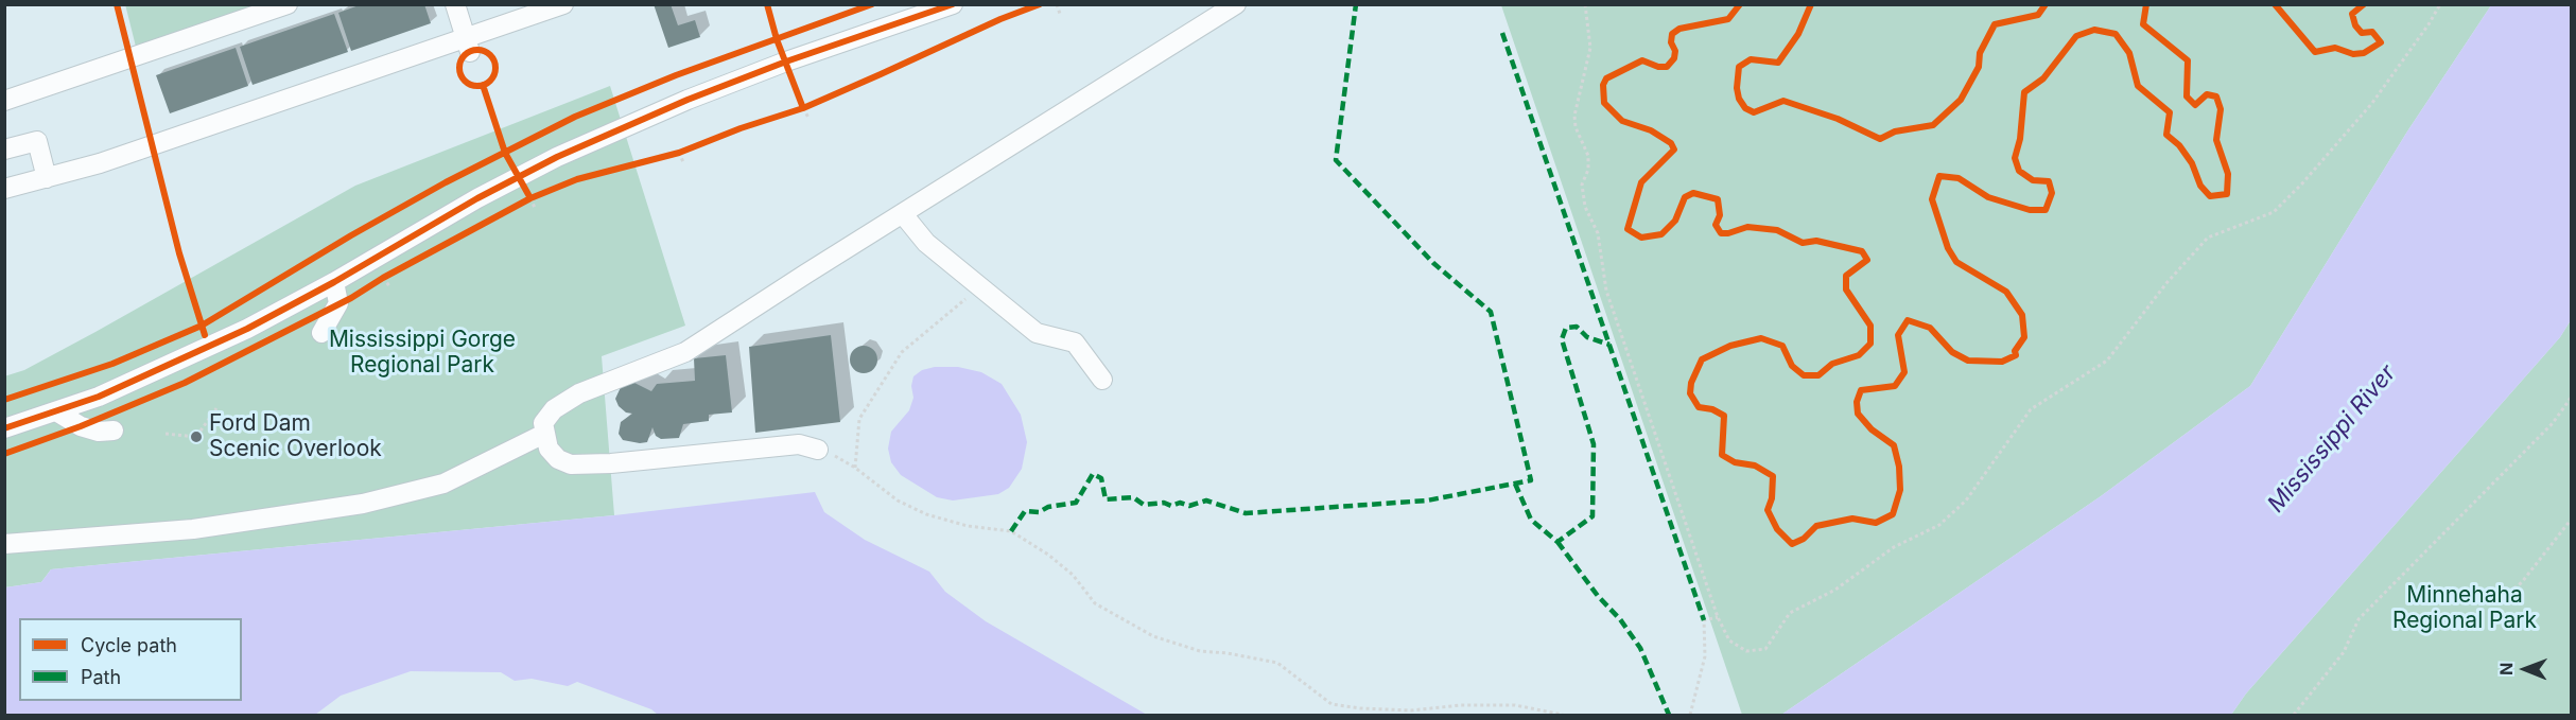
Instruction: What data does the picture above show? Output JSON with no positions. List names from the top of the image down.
{
  "water": ["Mississippi River"],
  "parks": ["Mississippi Gorge Regional Park", "Minnehaha Regional Park"],
  "places": ["Ford Dam Scenic Overlook"],
  "legend": ["Cycle path", "Path"],
  "north": "left"
}
